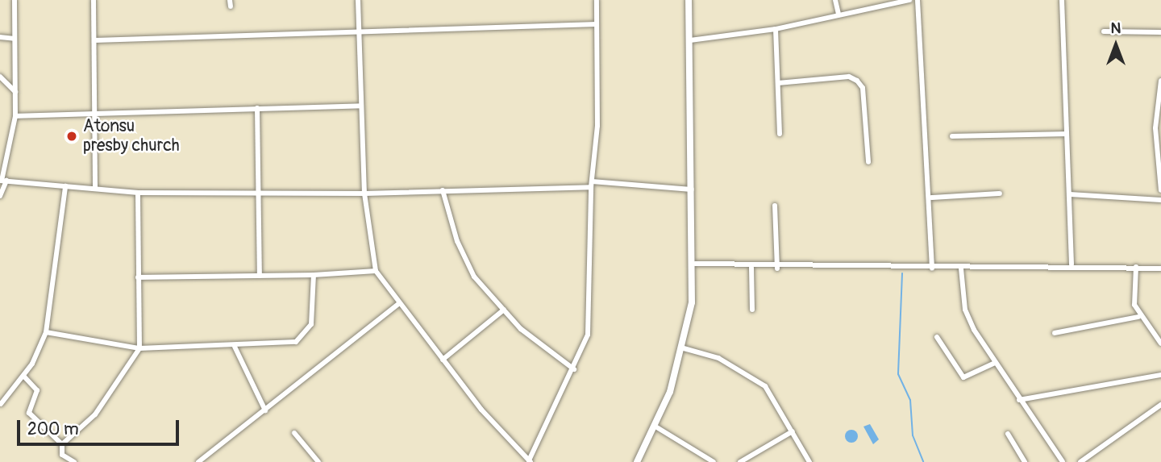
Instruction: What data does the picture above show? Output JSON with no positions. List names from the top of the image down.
{
  "places": ["Atonsu presby church"],
  "scale_bar": "200 m",
  "north": "top"
}
